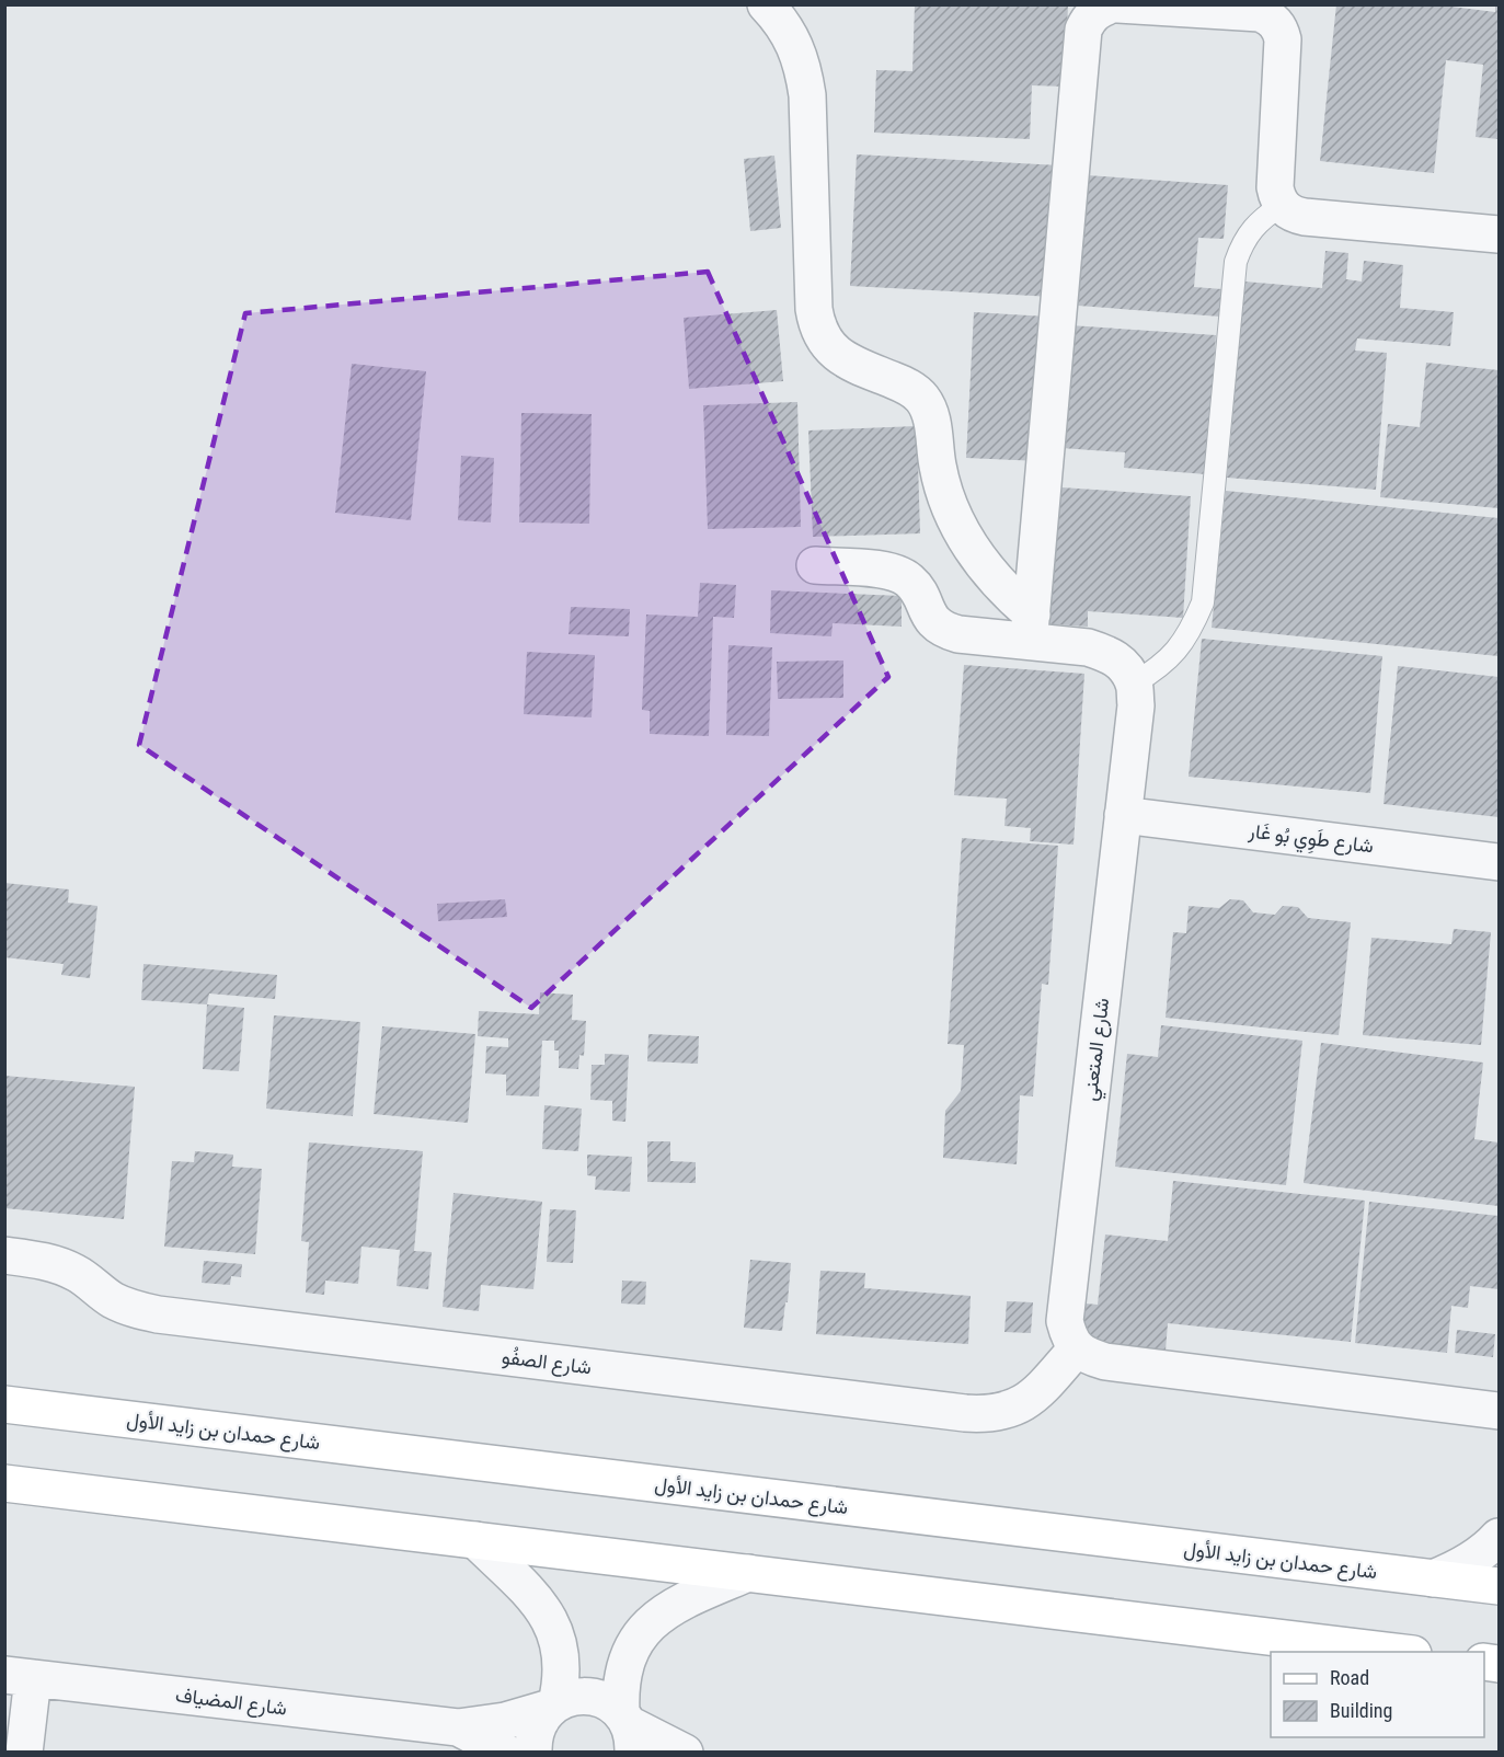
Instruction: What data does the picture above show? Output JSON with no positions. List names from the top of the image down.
{
  "streets": {
    "main road": ["شارع حمدان بن زايد الأول"],
    "street": [
      "شارع طَوِي بُو غَار",
      "شارع المتعني",
      "شارع الصفُو",
      "شارع المضياف"
    ]
  },
  "crossings": [
    ["شارع طَوِي بُو غَار", "شارع المتعني"],
    ["شارع المتعني", "شارع الصفُو"]
  ],
  "legend": ["Road", "Building"]
}
